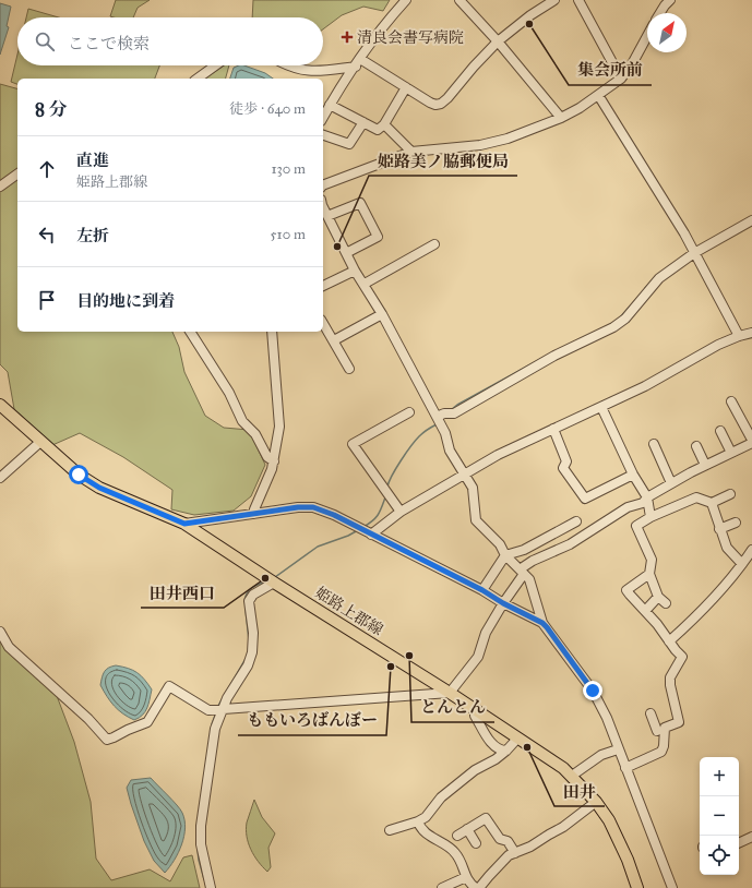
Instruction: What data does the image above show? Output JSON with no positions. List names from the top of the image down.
{
  "streets": {
    "main road": ["姫路上郡線"]
  },
  "places": {
    "other": [
      "集会所前",
      "姫路美ノ脇郵便局",
      "田井西口",
      "とんとん",
      "ももいろばんぼー",
      "田井"
    ],
    "health": ["清良会書写病院"]
  },
  "north": "top right",
  "page": {
    "search": "ここで検索",
    "heading": ["8 分", "徒歩 · 640 m"],
    "list": [
      ["直進", "姫路上郡線", "130 m"],
      ["左折", "510 m"],
      "目的地に到着"
    ],
    "map_buttons": ["+", "−"]
  }
}
